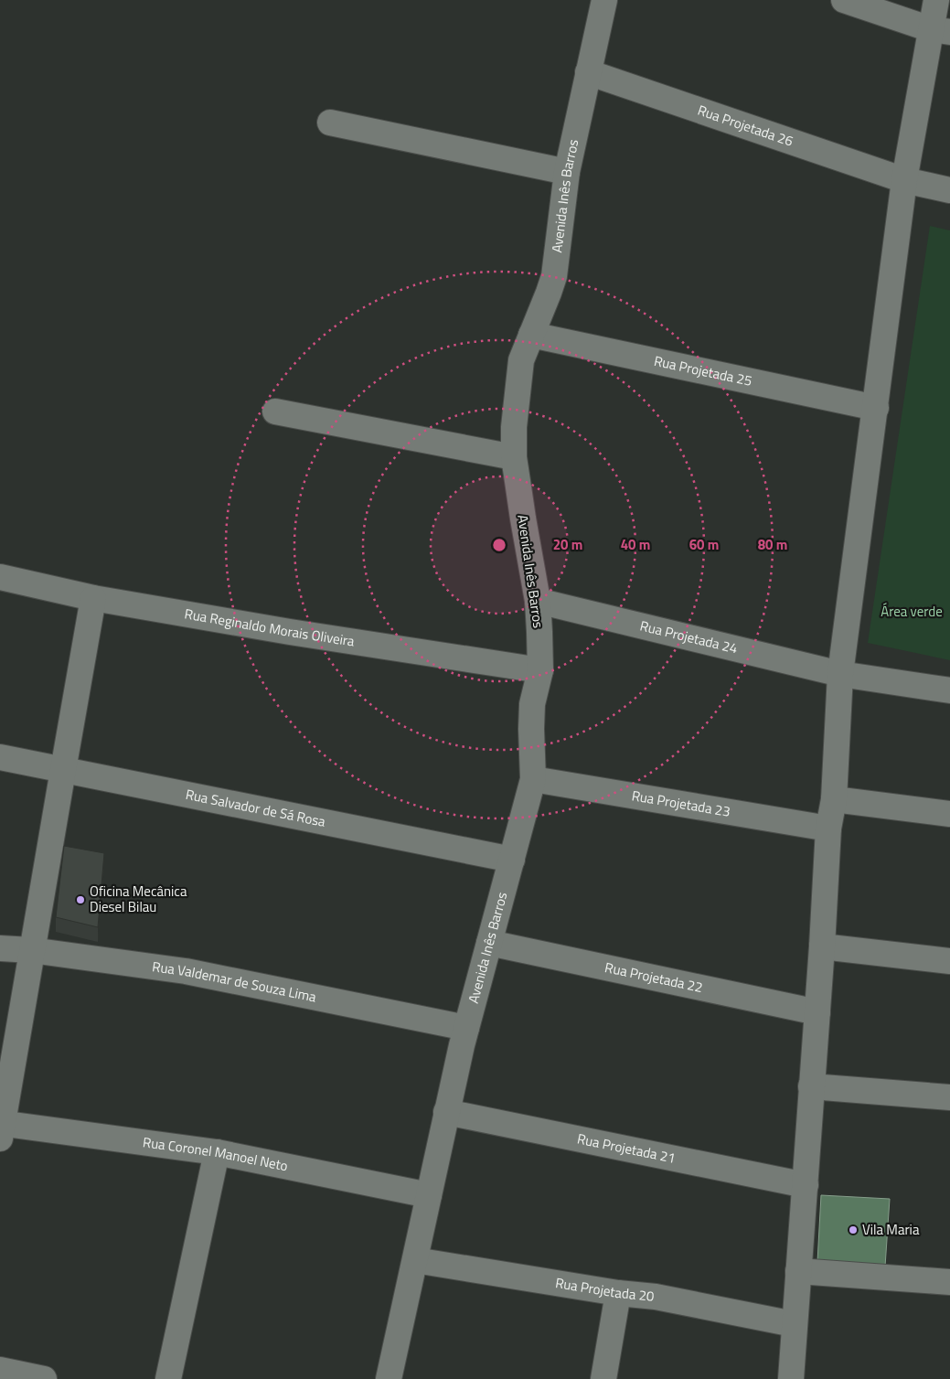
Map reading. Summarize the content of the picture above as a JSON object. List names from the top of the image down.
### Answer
{
  "streets": {
    "street": [
      "Rua Projetada 26",
      "Avenida Inês Barros",
      "Rua Projetada 25",
      "Rua Reginaldo Morais Oliveira",
      "Rua Projetada 24",
      "Rua Projetada 23",
      "Rua Salvador de Sá Rosa",
      "Rua Projetada 22",
      "Rua Valdemar de Souza Lima",
      "Rua Projetada 21",
      "Rua Coronel Manoel Neto",
      "Rua Projetada 20"
    ]
  },
  "crossings": [
    ["Rua Projetada 26", "Avenida Inês Barros"],
    ["Avenida Inês Barros", "Rua Projetada 25"],
    ["Avenida Inês Barros", "Rua Reginaldo Morais Oliveira"],
    ["Avenida Inês Barros", "Rua Projetada 24"],
    ["Avenida Inês Barros", "Rua Projetada 23"],
    ["Avenida Inês Barros", "Rua Salvador de Sá Rosa"],
    ["Avenida Inês Barros", "Rua Projetada 22"],
    ["Avenida Inês Barros", "Rua Valdemar de Souza Lima"],
    ["Avenida Inês Barros", "Rua Projetada 21"],
    ["Avenida Inês Barros", "Rua Coronel Manoel Neto"],
    ["Avenida Inês Barros", "Rua Projetada 20"]
  ],
  "parks": ["Área verde"],
  "places": ["Oficina Mecânica Diesel Bilau", "Vila Maria"],
  "rings": [
    "20 m",
    "40 m",
    "60 m",
    "80 m"
  ]
}
